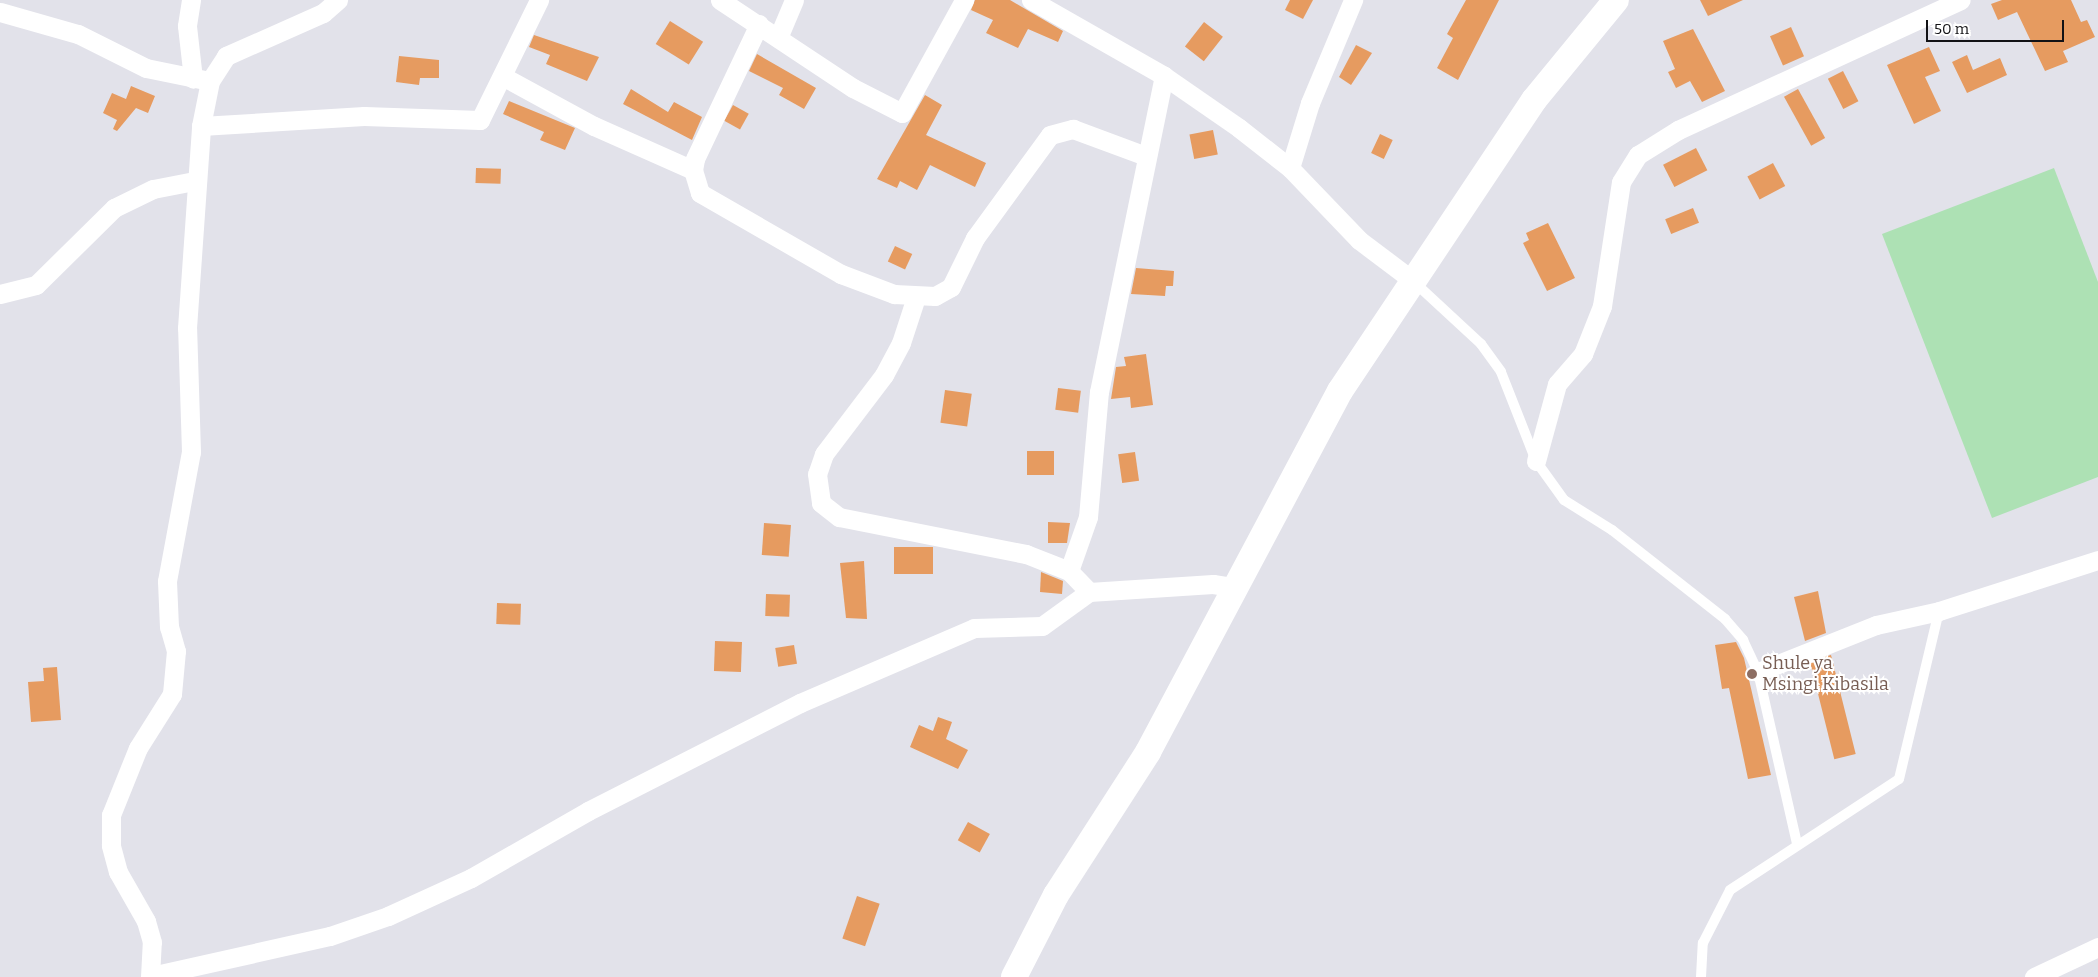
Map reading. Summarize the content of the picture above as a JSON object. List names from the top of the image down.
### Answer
{
  "places": ["Shule ya Msingi Kibasila"],
  "scale_bar": "50 m"
}
